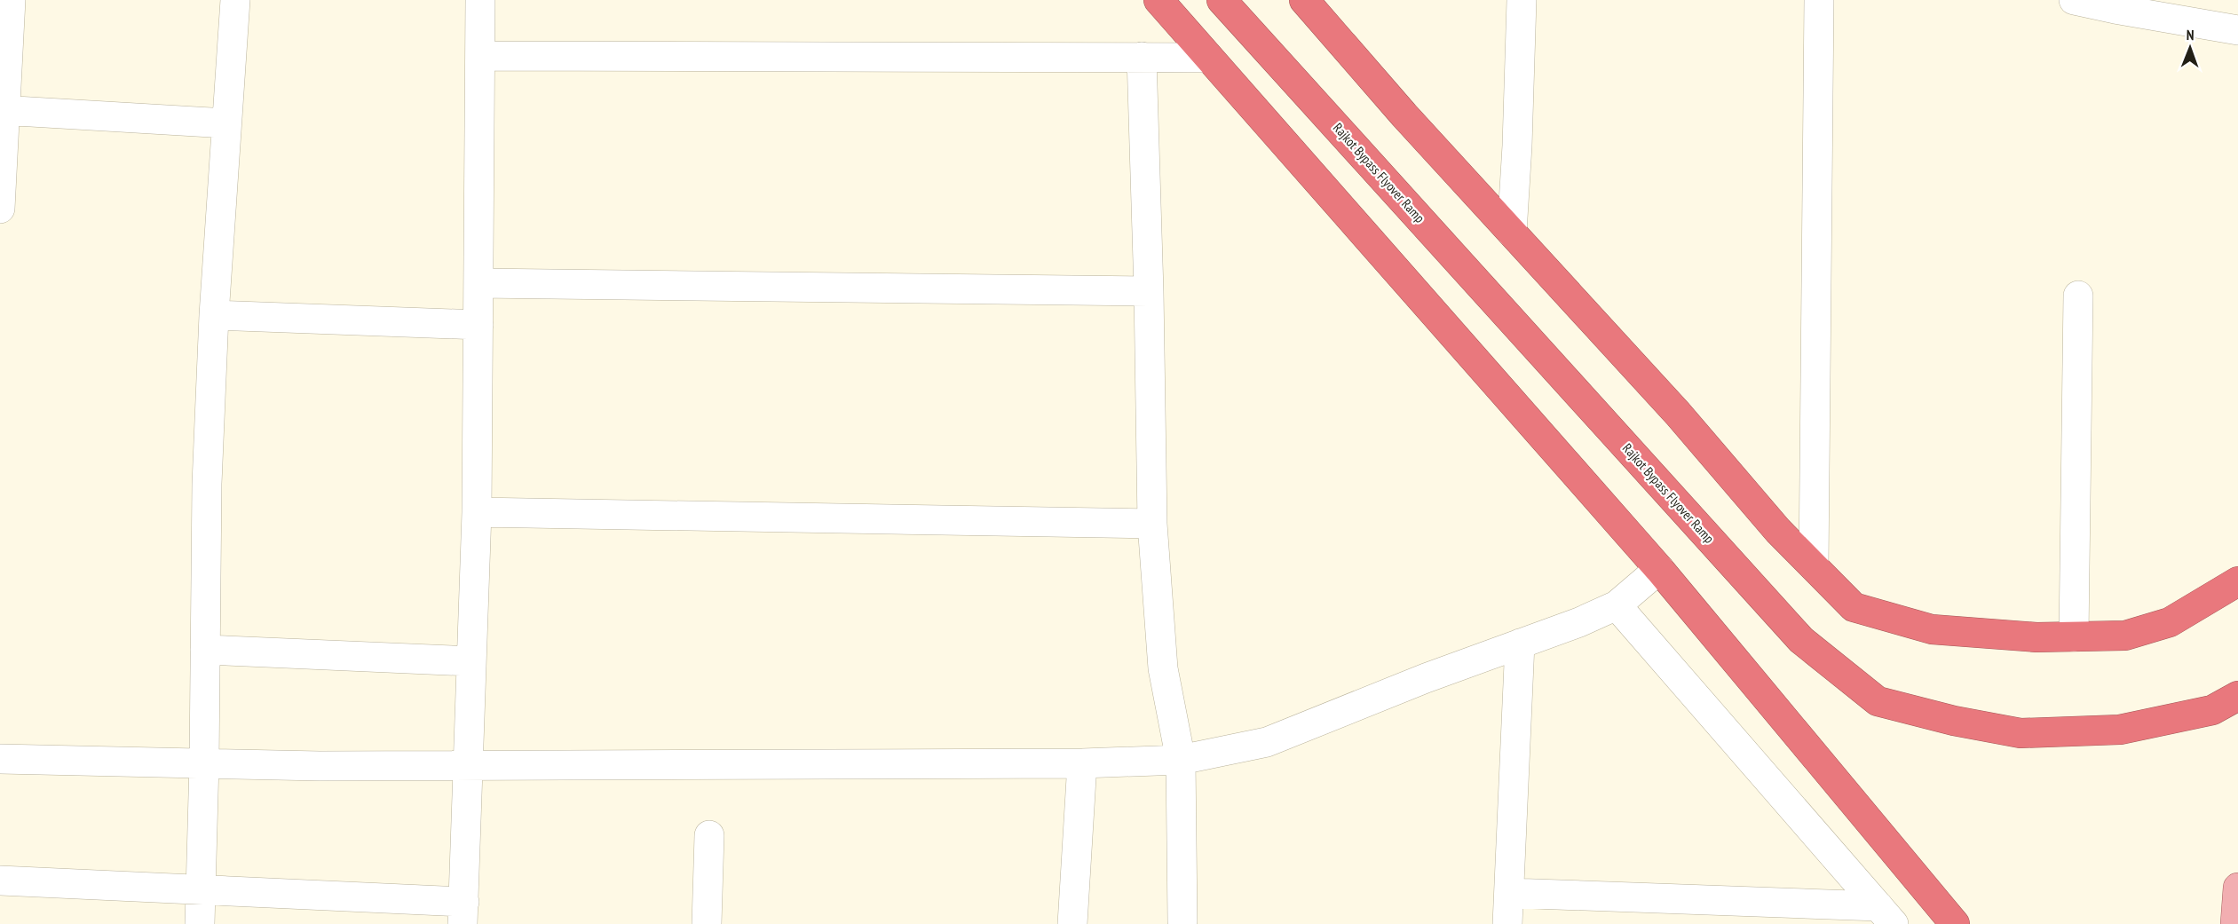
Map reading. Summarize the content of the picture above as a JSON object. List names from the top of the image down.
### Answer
{
  "streets": {
    "highway": ["Rajkot Bypass Flyover Ramp"]
  },
  "north": "top"
}
